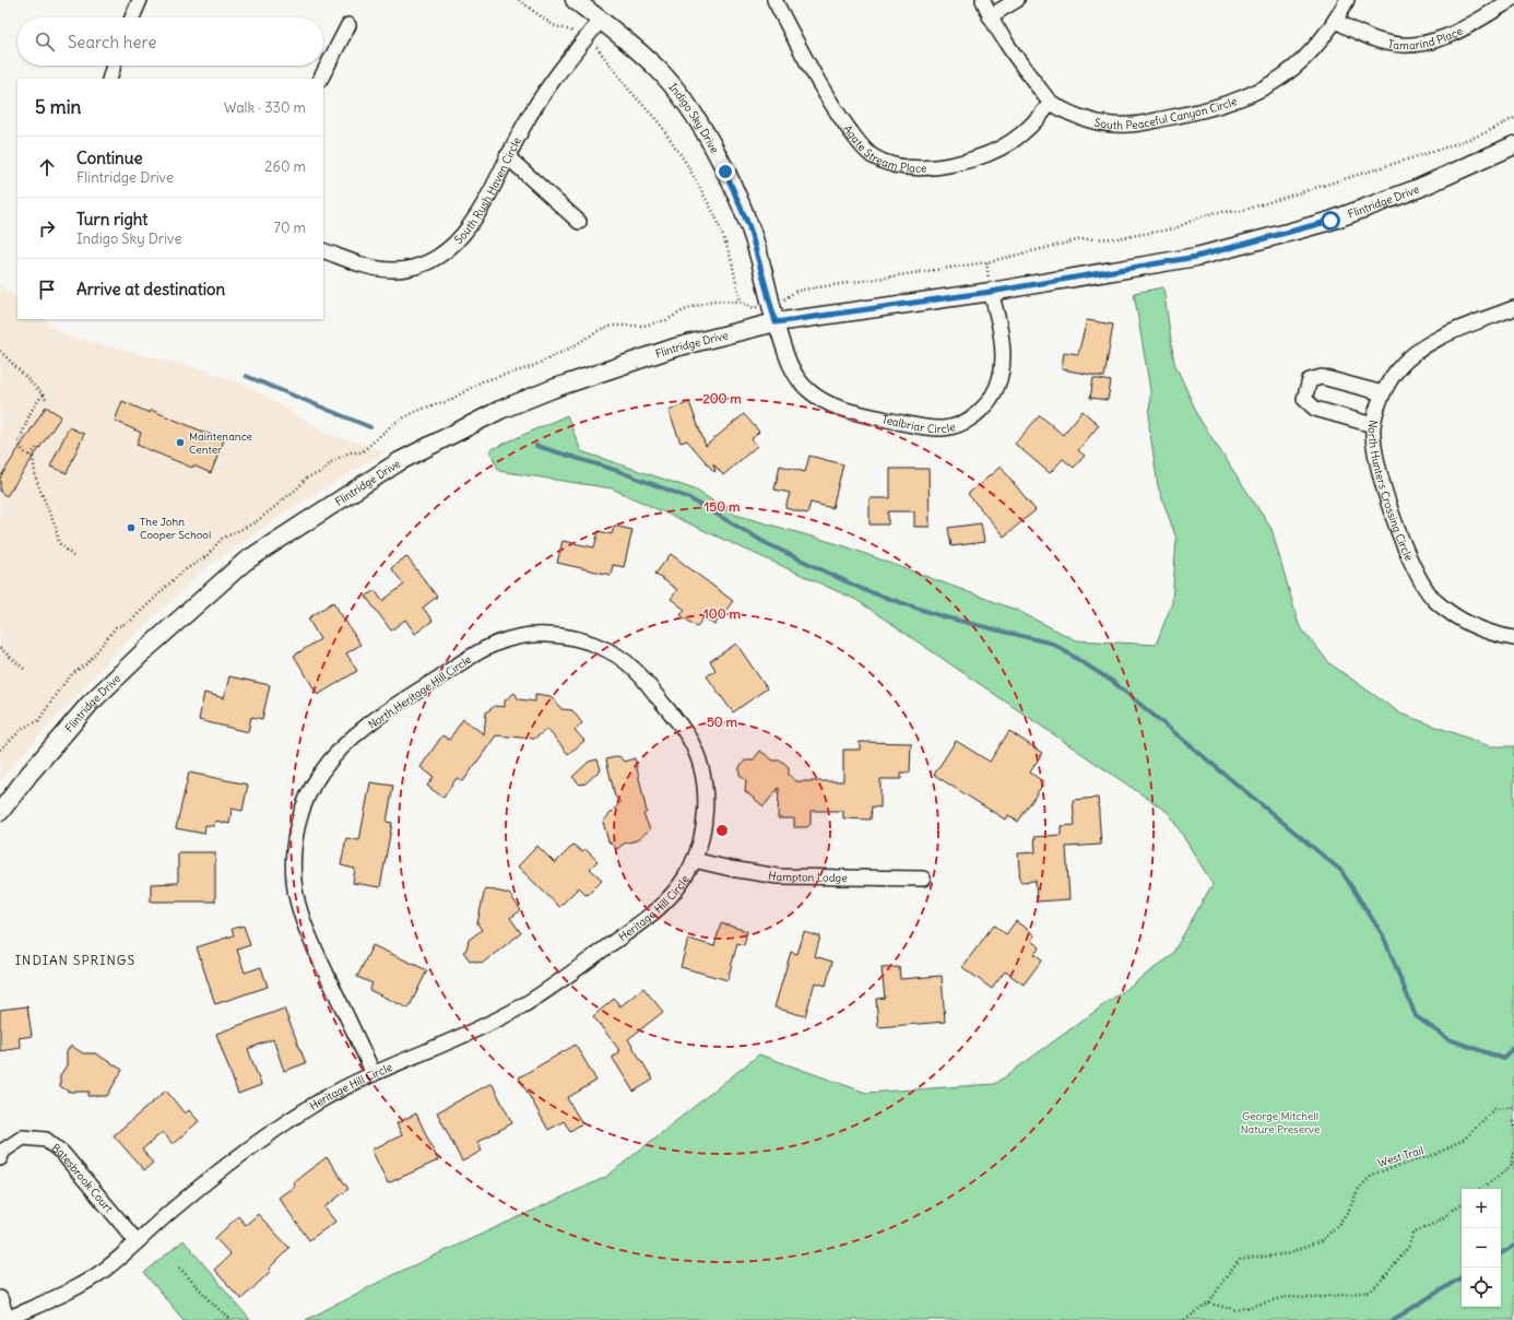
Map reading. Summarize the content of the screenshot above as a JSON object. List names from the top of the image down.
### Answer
{
  "streets": {
    "street": [
      "Tamarind Place",
      "South Peaceful Canyon Circle",
      "Indigo Sky Drive",
      "Agate Stream Place",
      "South Rush Haven Circle",
      "Flintridge Drive",
      "Tealbriar Circle",
      "North Hunters Crossing Circle",
      "North Heritage Hill Circle",
      "Hampton Lodge",
      "Heritage Hill Circle",
      "Batesbrook Court"
    ],
    "path": ["West Trail"]
  },
  "crossings": [
    ["Tamarind Place", "South Peaceful Canyon Circle"],
    ["South Peaceful Canyon Circle", "Agate Stream Place"],
    ["Indigo Sky Drive", "South Rush Haven Circle"],
    ["Indigo Sky Drive", "Flintridge Drive"],
    ["Indigo Sky Drive", "Tealbriar Circle"],
    ["Flintridge Drive", "Tealbriar Circle"],
    ["North Heritage Hill Circle", "Hampton Lodge"],
    ["North Heritage Hill Circle", "Heritage Hill Circle"],
    ["Hampton Lodge", "Heritage Hill Circle"],
    ["Heritage Hill Circle", "Batesbrook Court"]
  ],
  "districts": ["INDIAN SPRINGS"],
  "parks": ["George Mitchell Nature Preserve"],
  "places": ["Maintenance Center", "The John Cooper School"],
  "page": {
    "search": "Search here",
    "heading": ["5 min", "Walk · 330 m"],
    "list": [
      ["Continue", "Flintridge Drive", "260 m"],
      ["Turn right", "Indigo Sky Drive", "70 m"],
      "Arrive at destination"
    ],
    "map_buttons": ["+", "−"]
  },
  "rings": [
    "200 m",
    "150 m",
    "100 m",
    "50 m"
  ]
}
